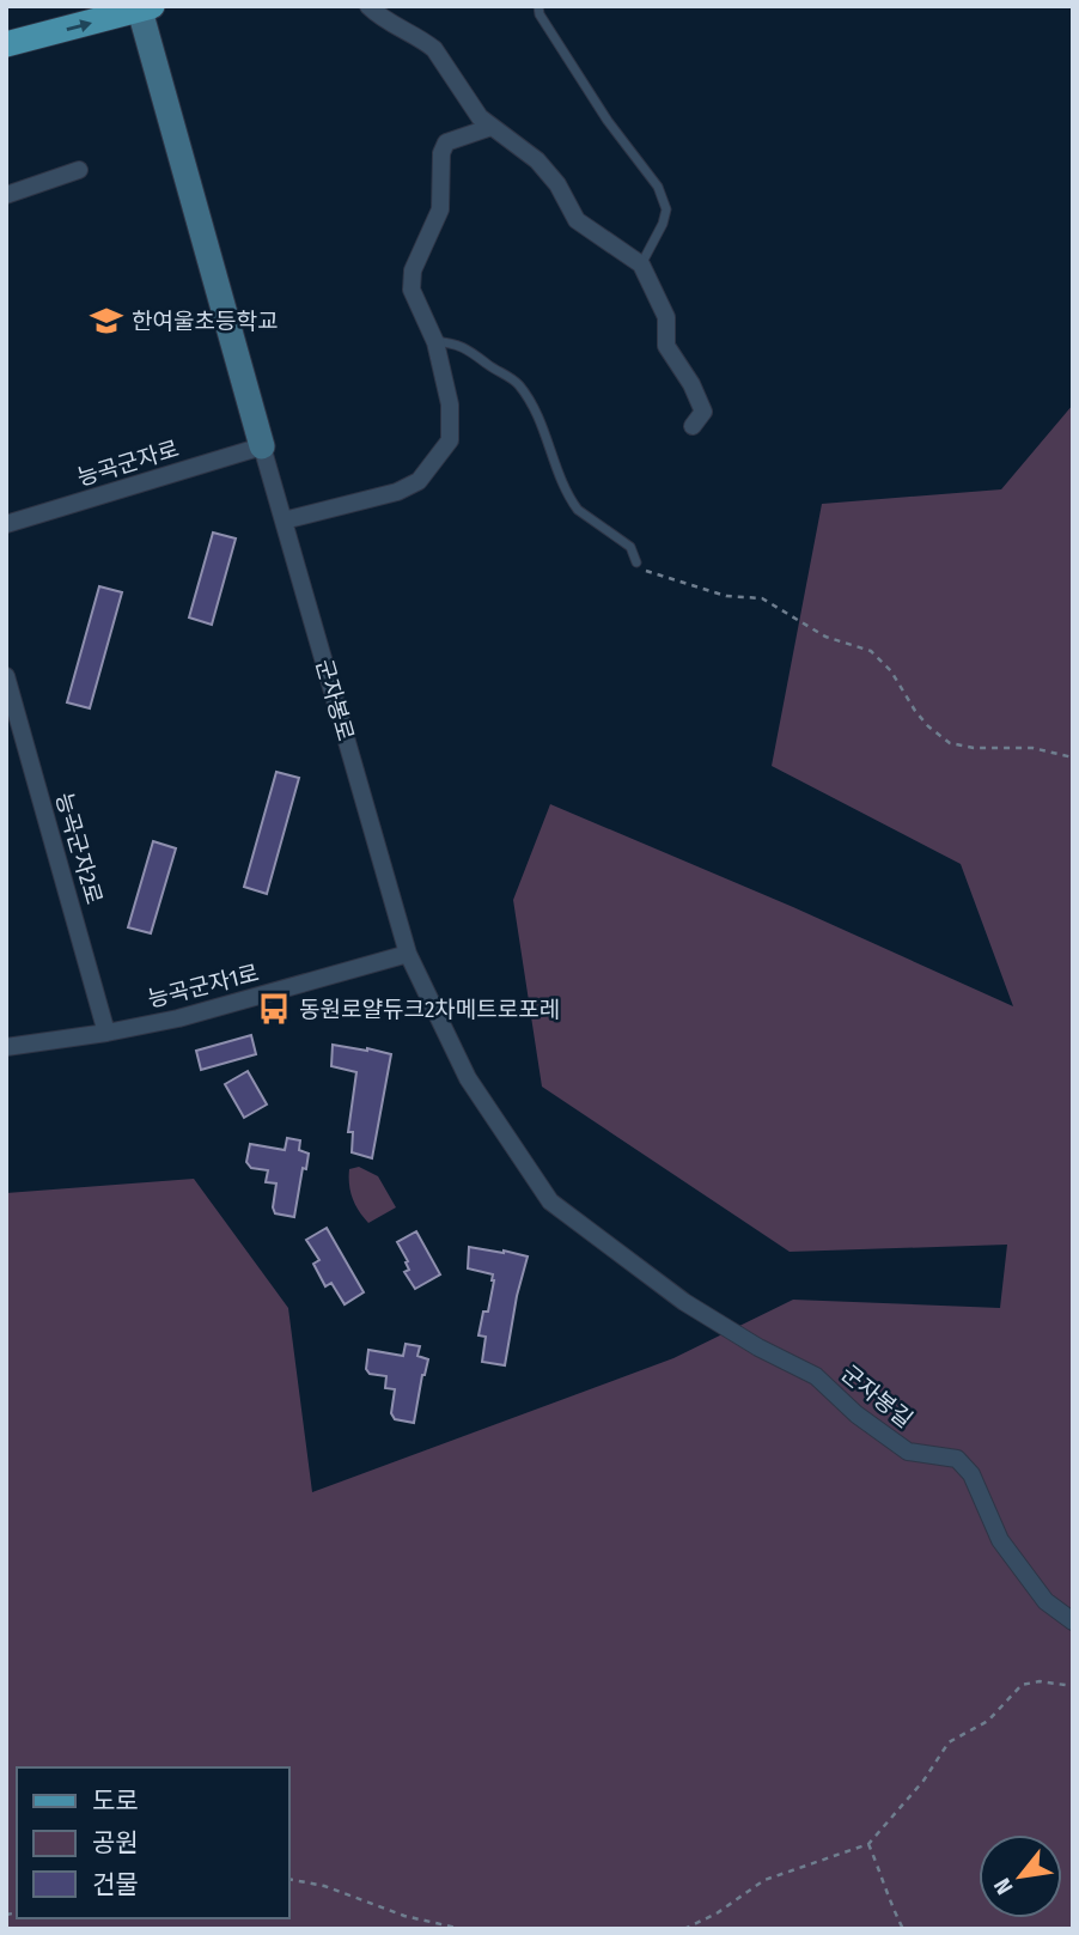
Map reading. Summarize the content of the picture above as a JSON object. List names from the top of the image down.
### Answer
{
  "streets": {
    "main road": ["군자봉로"],
    "street": [
      "능곡군자로",
      "능곡군자2로",
      "능곡군자1로",
      "군자봉길"
    ]
  },
  "crossings": [
    ["능곡군자로", "군자봉로"],
    ["군자봉로", "능곡군자1로"],
    ["군자봉로", "군자봉길"],
    ["능곡군자2로", "능곡군자1로"]
  ],
  "places": {
    "school or university": ["한여울초등학교"],
    "bus stop": ["동원로얄듀크2차메트로포레"]
  },
  "legend": ["도로", "공원", "건물"],
  "north": "bottom left"
}
